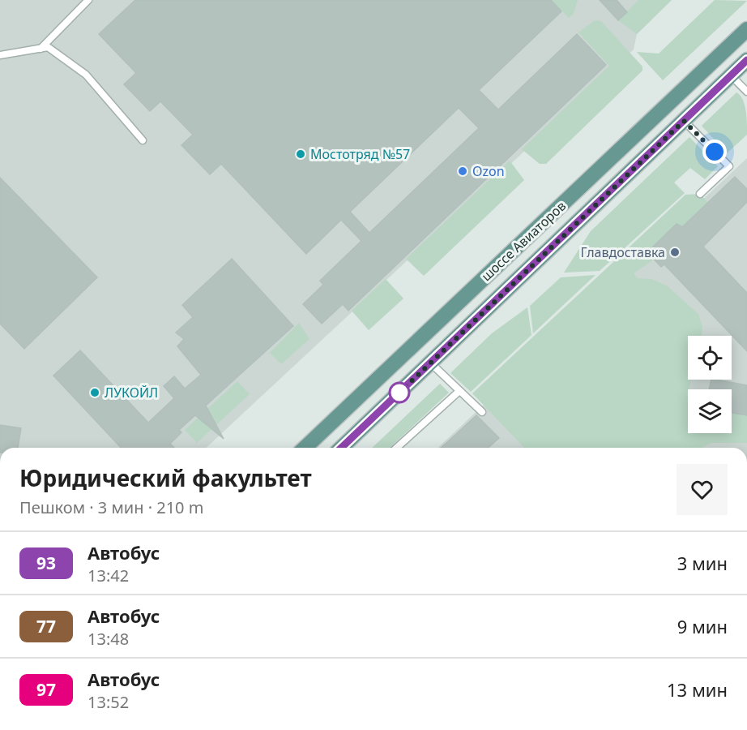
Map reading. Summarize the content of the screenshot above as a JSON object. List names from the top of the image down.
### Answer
{
  "streets": {
    "main road": ["шоссе Авиаторов"]
  },
  "places": [
    "Мостотряд №57",
    "Ozon",
    "Главдоставка",
    "ЛУКОЙЛ"
  ],
  "lines": ["bus line 93"],
  "page": {
    "heading": ["Юридический факультет", "Пешком · 3 мин · 210 m"],
    "list": [
      {
        "mark": "93",
        "name": "Автобус",
        "note": "13:42",
        "value": "3 мин"
      },
      {
        "mark": "77",
        "name": "Автобус",
        "note": "13:48",
        "value": "9 мин"
      },
      {
        "mark": "97",
        "name": "Автобус",
        "note": "13:52",
        "value": "13 мин"
      }
    ]
  }
}
